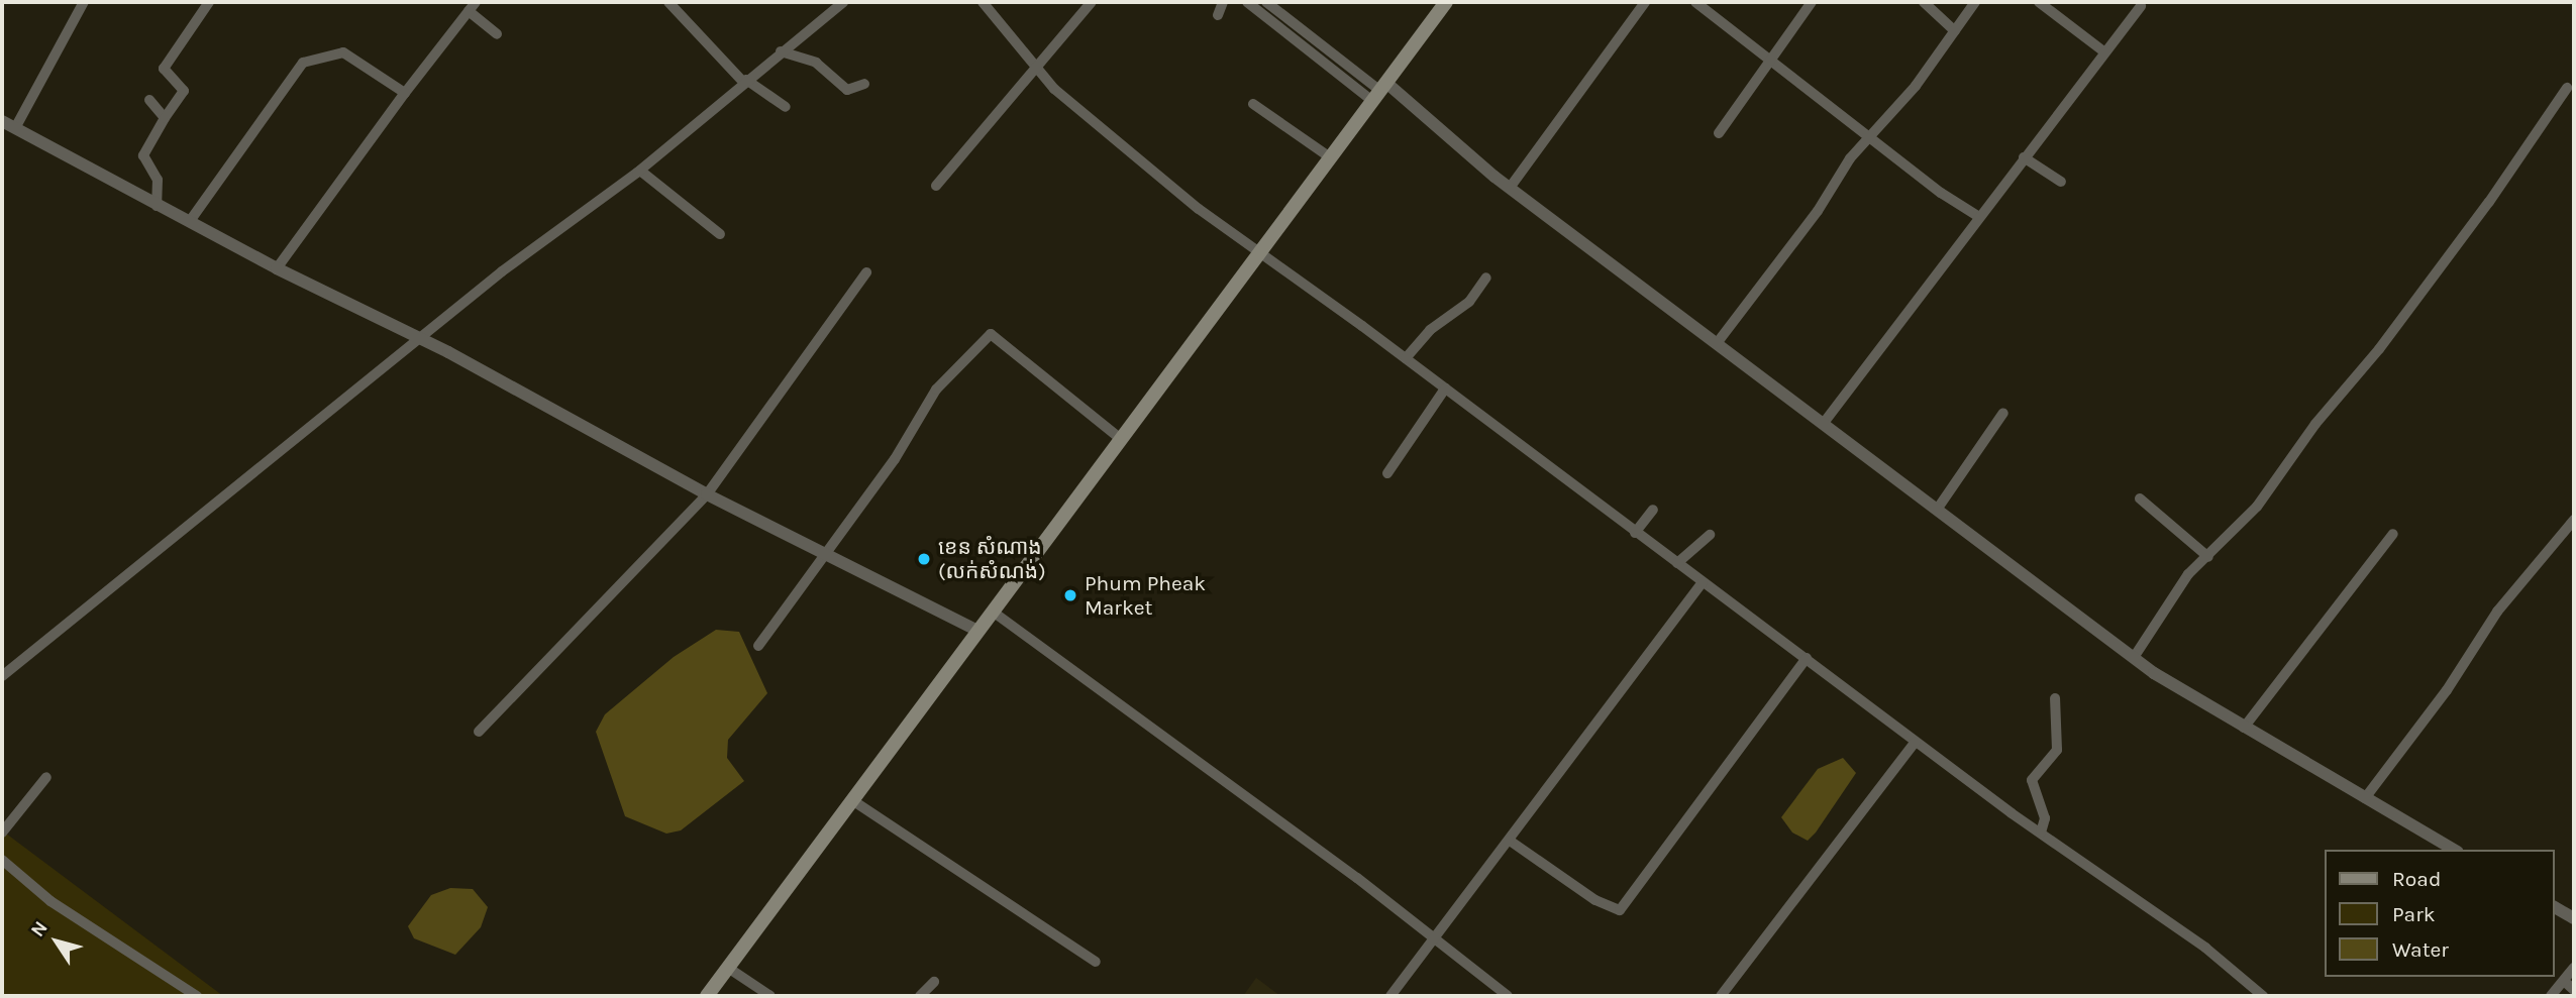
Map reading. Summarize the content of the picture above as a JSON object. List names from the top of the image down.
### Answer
{
  "places": ["ខេន សំណាង (លក់សំណង់)", "Phum Pheak Market"],
  "legend": ["Road", "Park", "Water"],
  "north": "top left"
}
